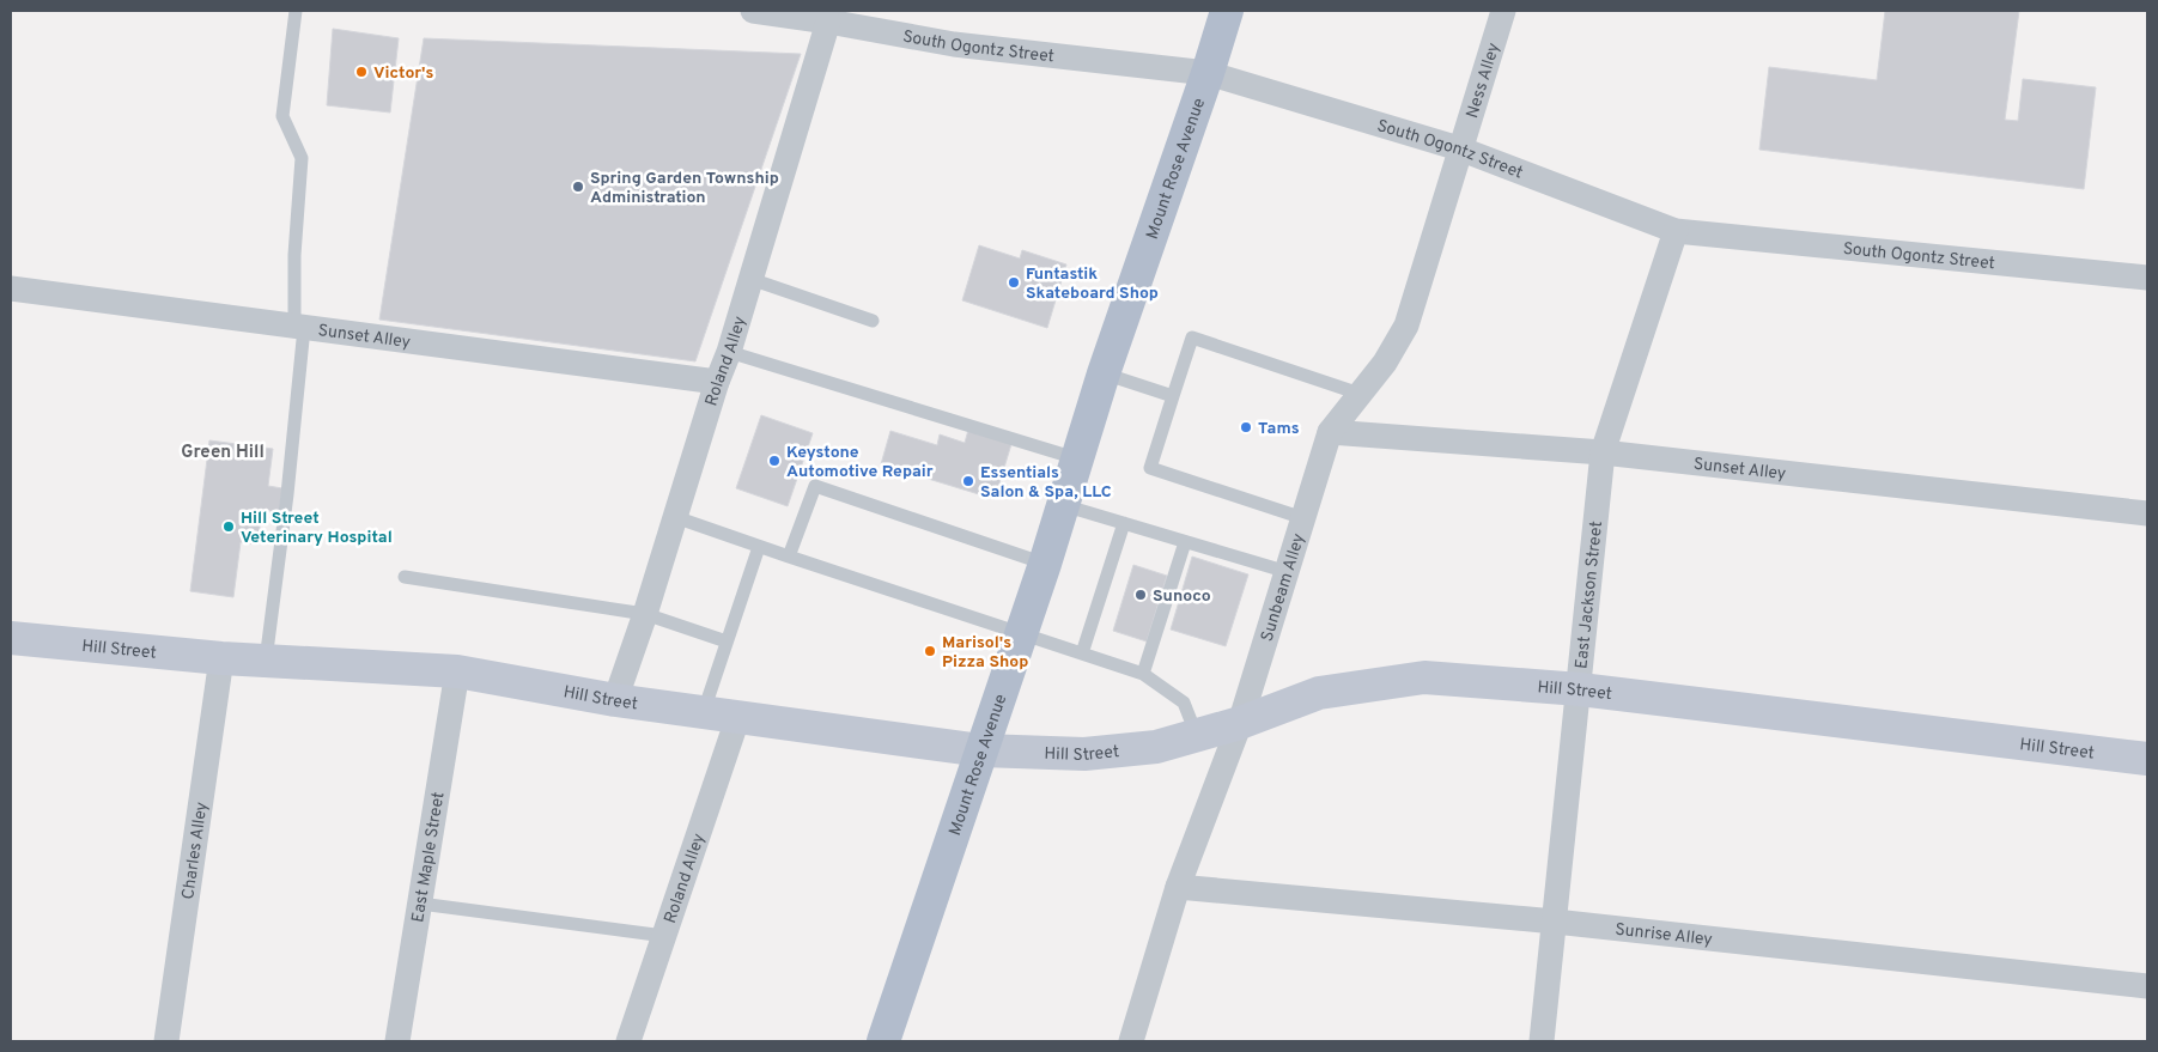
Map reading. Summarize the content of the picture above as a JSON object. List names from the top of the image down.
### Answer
{
  "streets": {
    "main road": ["Mount Rose Avenue", "Hill Street"],
    "street": [
      "South Ogontz Street",
      "Ness Alley",
      "Sunset Alley",
      "Roland Alley",
      "Sunbeam Alley",
      "East Jackson Street",
      "Charles Alley",
      "East Maple Street",
      "Sunrise Alley"
    ]
  },
  "crossings": [
    ["South Ogontz Street", "Ness Alley"],
    ["South Ogontz Street", "Mount Rose Avenue"],
    ["South Ogontz Street", "Roland Alley"],
    ["South Ogontz Street", "Sunbeam Alley"],
    ["South Ogontz Street", "East Jackson Street"],
    ["Ness Alley", "Sunbeam Alley"],
    ["Mount Rose Avenue", "Hill Street"],
    ["Sunset Alley", "Roland Alley"],
    ["Sunset Alley", "Sunbeam Alley"],
    ["Sunset Alley", "East Jackson Street"],
    ["Roland Alley", "Hill Street"],
    ["Sunbeam Alley", "Hill Street"],
    ["Sunbeam Alley", "Sunrise Alley"],
    ["East Jackson Street", "Hill Street"],
    ["East Jackson Street", "Sunrise Alley"],
    ["Hill Street", "Charles Alley"],
    ["Hill Street", "East Maple Street"]
  ],
  "districts": ["Green Hill"],
  "places": [
    "Victor's",
    "Spring Garden Township Administration",
    "Funtastik Skateboard Shop",
    "Tams",
    "Keystone Automotive Repair",
    "Essentials Salon & Spa, LLC",
    "Hill Street Veterinary Hospital",
    "Sunoco",
    "Marisol's Pizza Shop"
  ]
}
